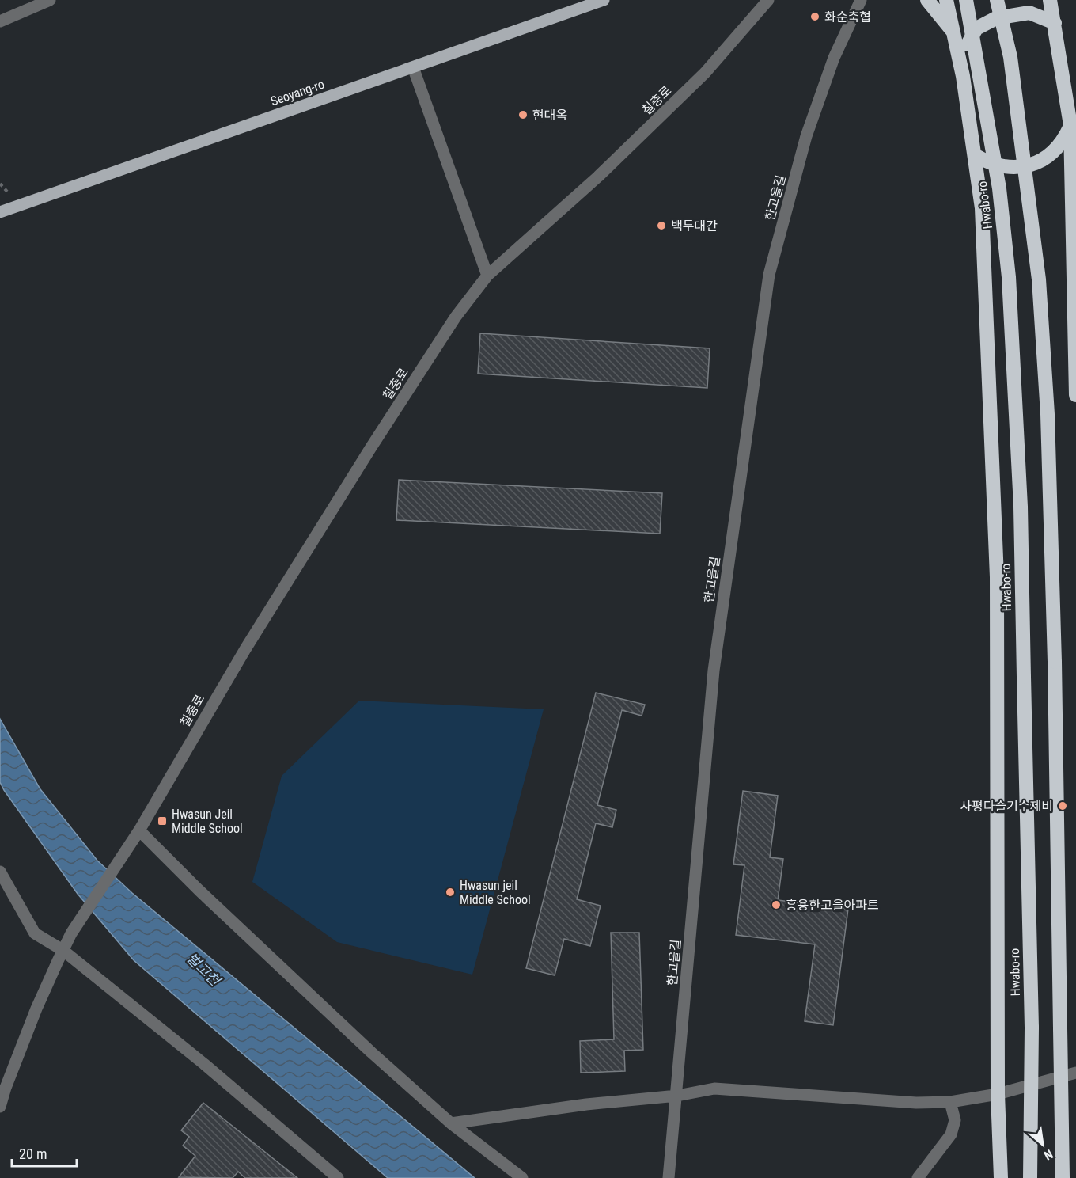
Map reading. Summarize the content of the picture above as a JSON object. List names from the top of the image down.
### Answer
{
  "streets": {
    "highway": ["Hwabo-ro"],
    "main road": ["Seoyang-ro"],
    "street": ["칠충로", "한고을길"]
  },
  "water": ["벌고천"],
  "places": {
    "other": [
      "화순축협",
      "현대옥",
      "백두대간",
      "사평다슬기수제비",
      "Hwasun jeil Middle School",
      "흥용한고을아파트"
    ],
    "transit": ["Hwasun Jeil Middle School"]
  },
  "scale_bar": "20 m",
  "north": "bottom right"
}
